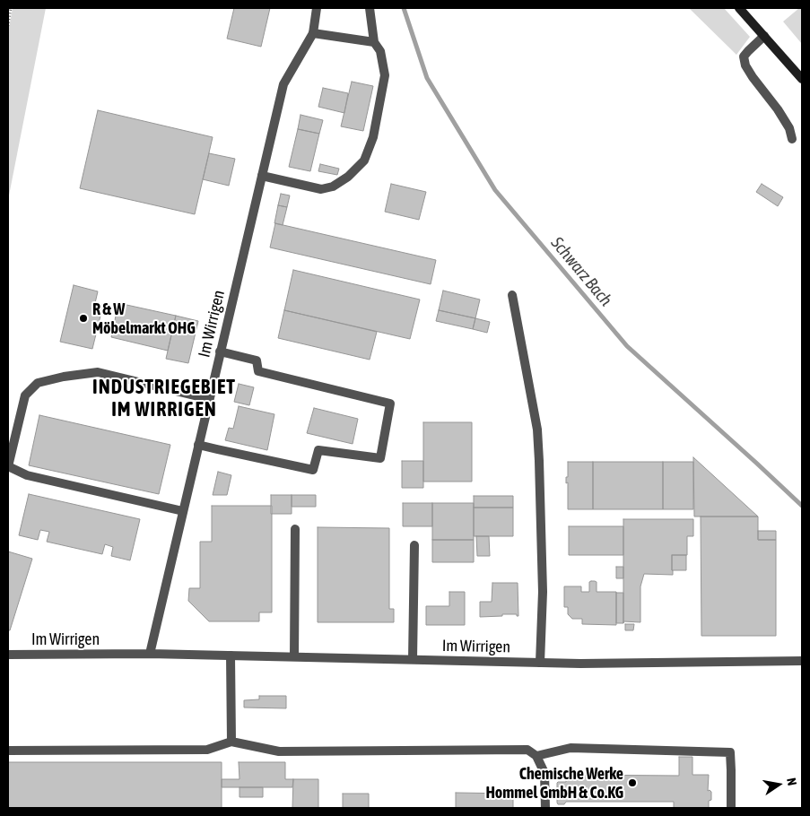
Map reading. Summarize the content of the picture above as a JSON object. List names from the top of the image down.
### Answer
{
  "streets": {
    "street": ["Im Wirrigen"]
  },
  "districts": ["INDUSTRIEGEBIET IM WIRRIGEN"],
  "water": ["Schwarz Bach"],
  "places": ["R & W Möbelmarkt OHG", "Chemische Werke Hommel GmbH & Co.KG"],
  "north": "right"
}
